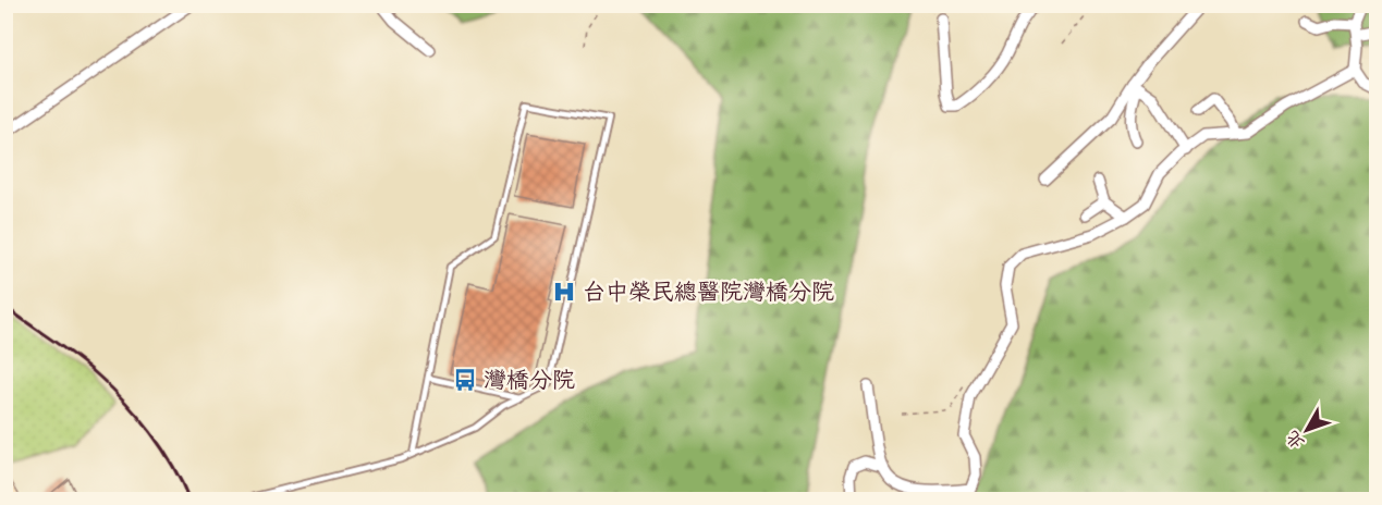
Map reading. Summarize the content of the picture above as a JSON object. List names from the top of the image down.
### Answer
{
  "places": {
    "hospital": ["台中榮民總醫院灣橋分院"],
    "bus stop": ["灣橋分院"]
  },
  "north": "bottom left"
}
